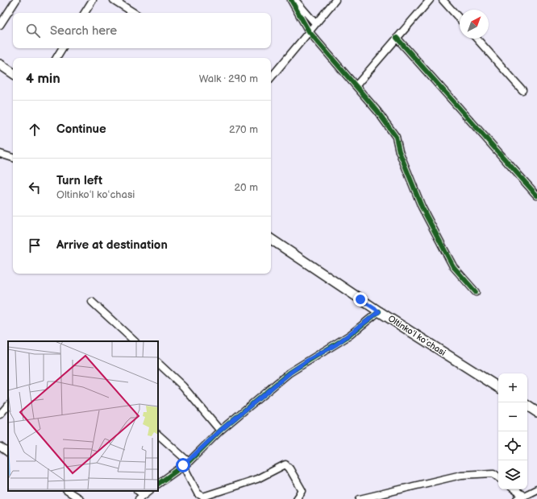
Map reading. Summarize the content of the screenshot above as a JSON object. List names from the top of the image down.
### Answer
{
  "streets": {
    "main road": ["Oltinkoʻl koʻchasi"]
  },
  "north": "top right",
  "page": {
    "search": "Search here",
    "heading": ["4 min", "Walk · 290 m"],
    "list": [
      ["Continue", "270 m"],
      ["Turn left", "Oltinkoʻl koʻchasi", "20 m"],
      "Arrive at destination"
    ],
    "map_buttons": ["+", "−"]
  }
}
